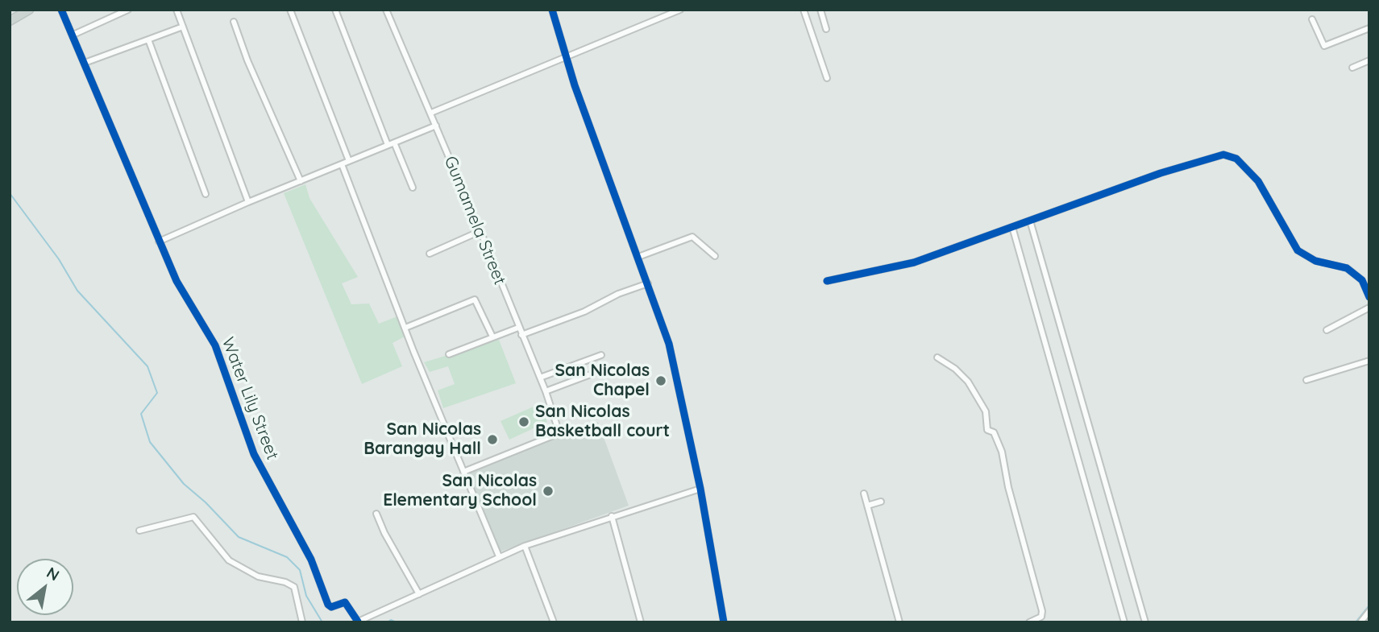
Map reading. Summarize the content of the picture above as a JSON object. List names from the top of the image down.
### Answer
{
  "streets": {
    "street": ["Gumamela Street", "Water Lily Street"]
  },
  "places": [
    "San Nicolas Chapel",
    "San Nicolas Basketball court",
    "San Nicolas Barangay Hall",
    "San Nicolas Elementary School"
  ],
  "north": "top right"
}
